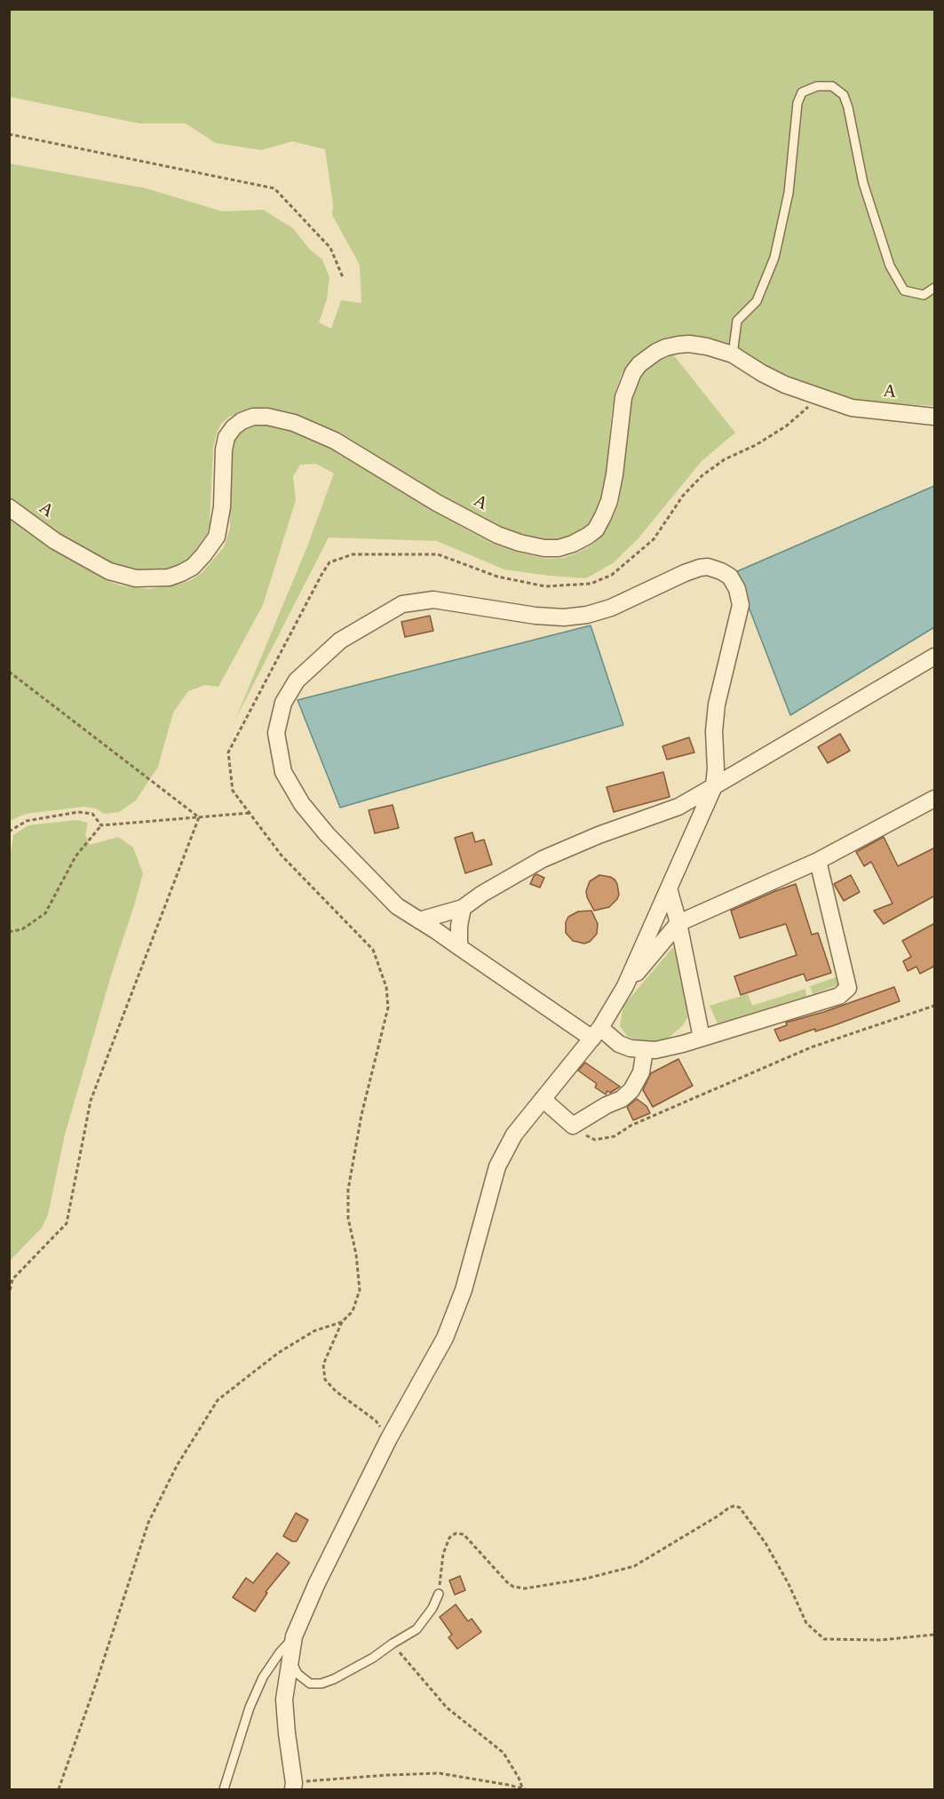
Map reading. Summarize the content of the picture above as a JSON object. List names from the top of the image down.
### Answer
{
  "streets": {
    "street": ["A"]
  }
}
